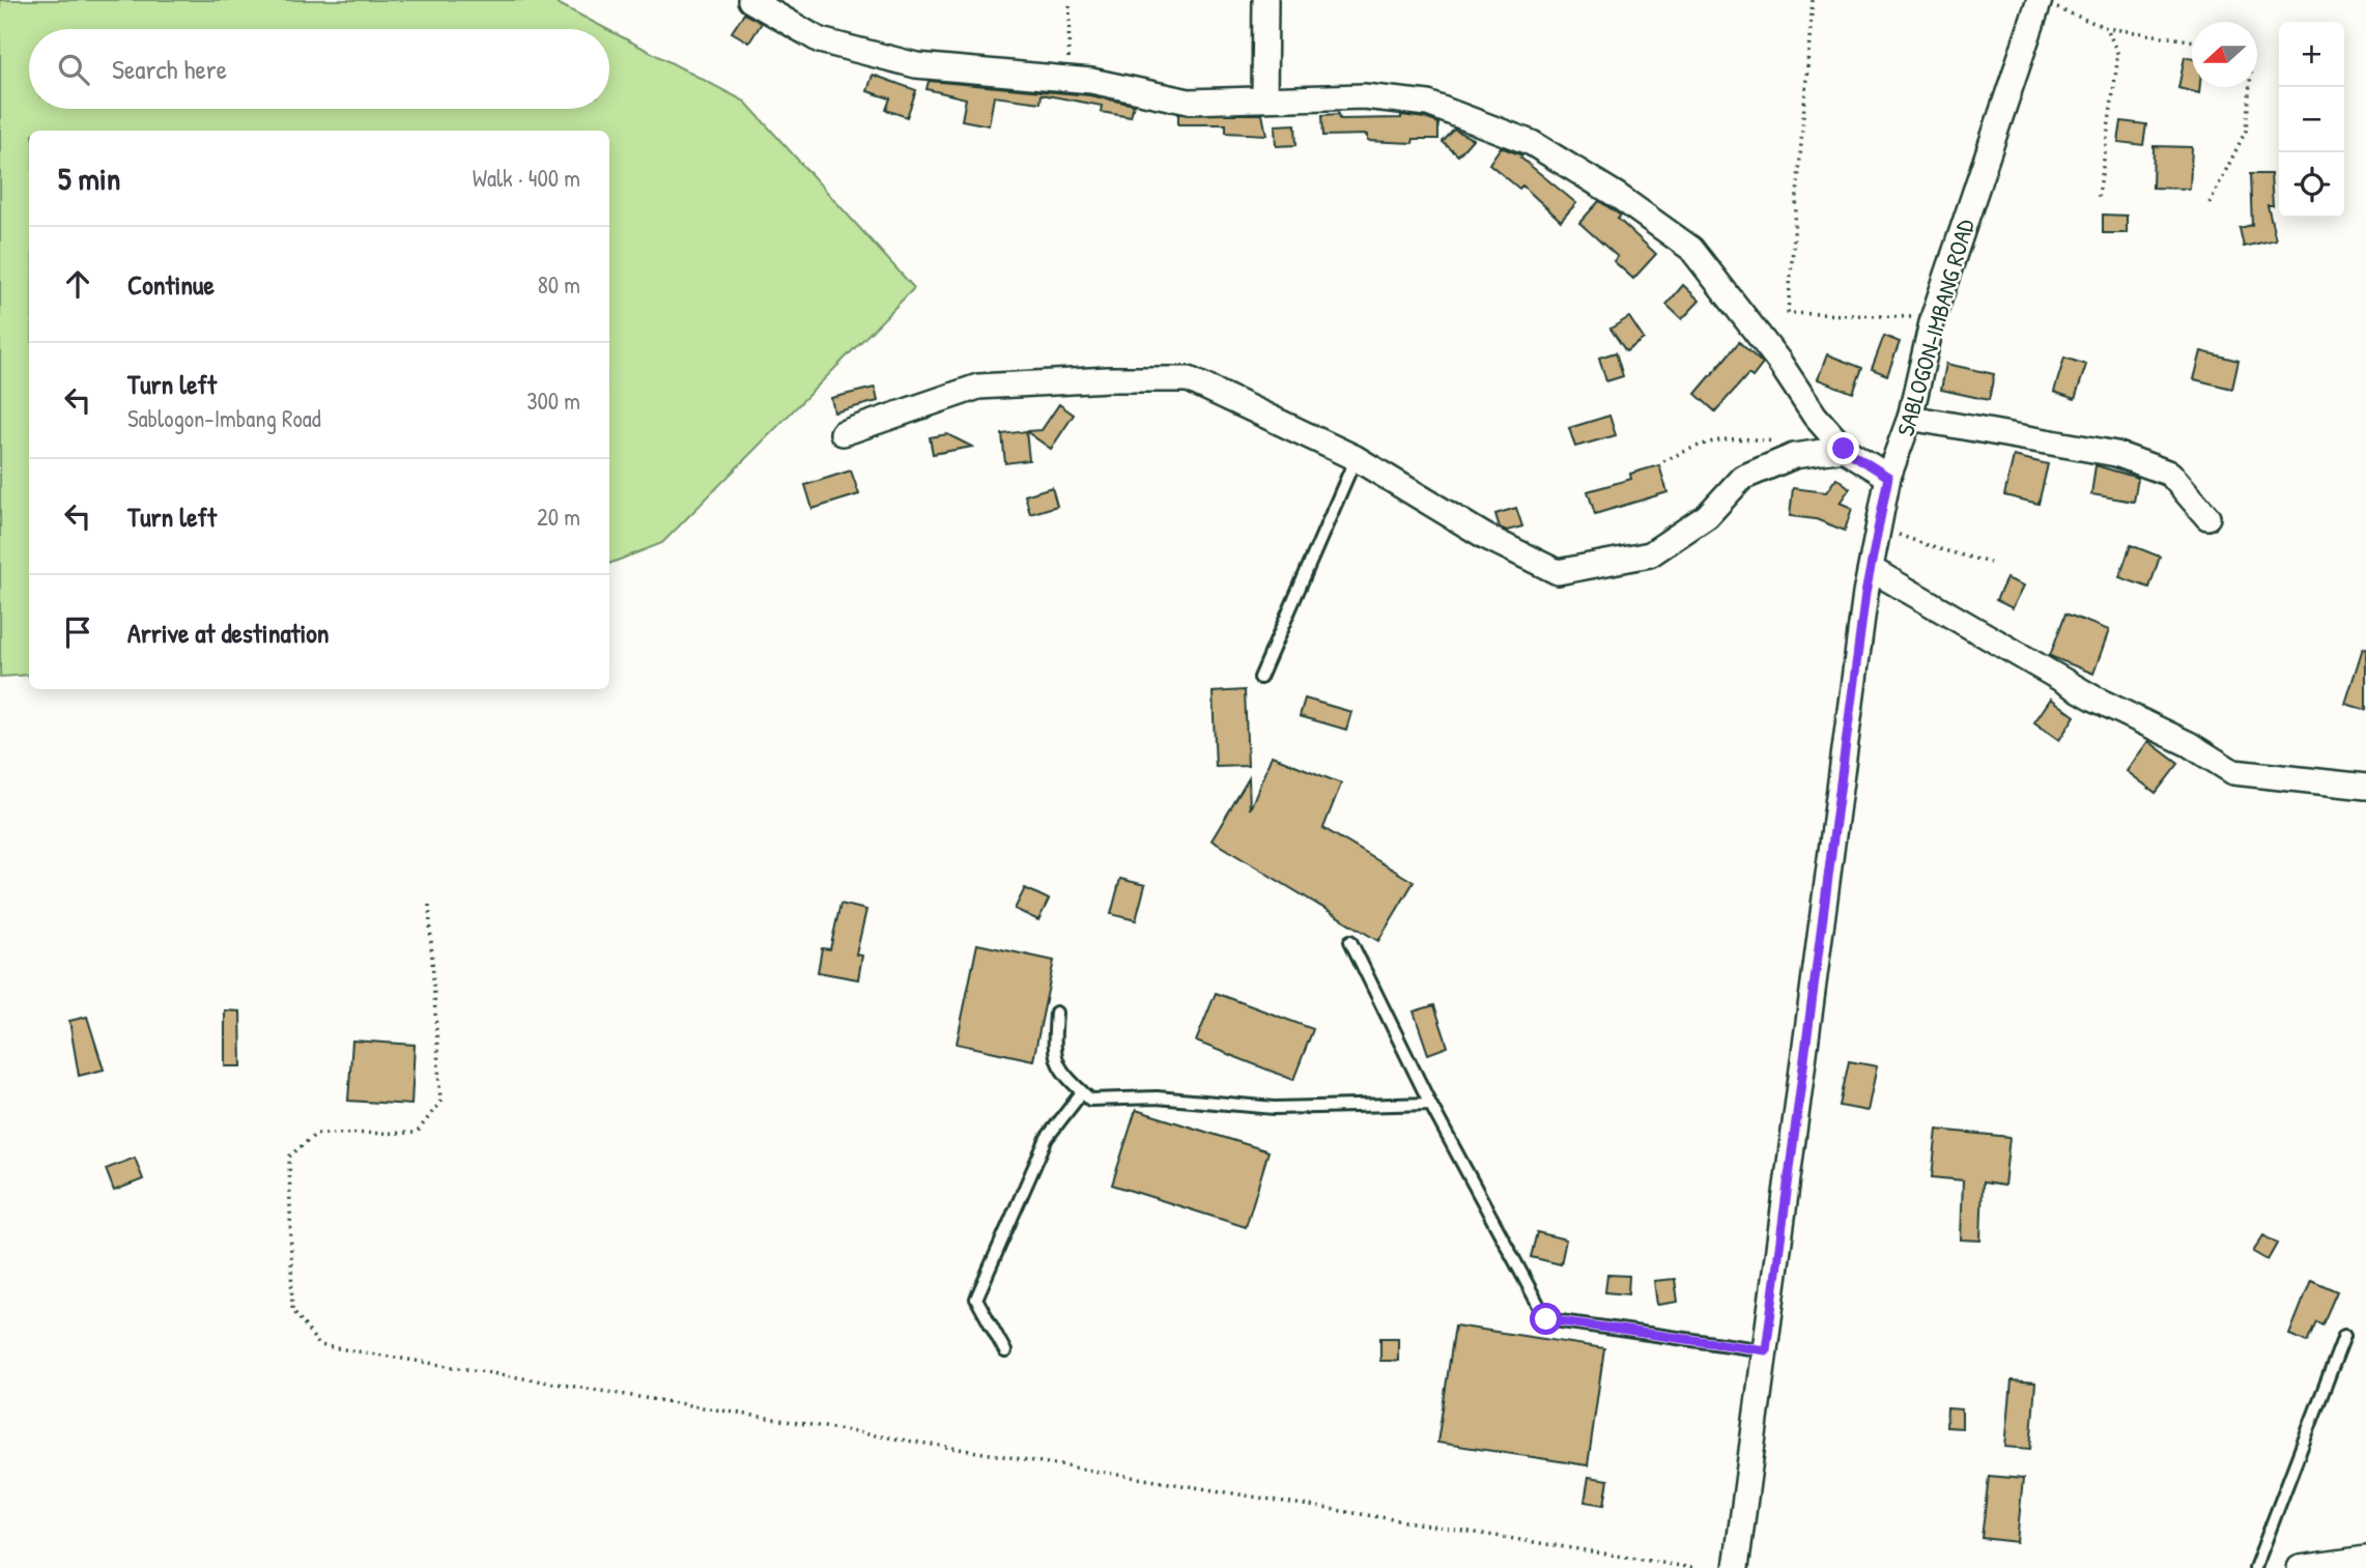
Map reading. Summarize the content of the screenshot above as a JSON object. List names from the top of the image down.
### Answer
{
  "streets": {
    "street": ["SABLOGON-IMBANG ROAD"]
  },
  "north": "left",
  "page": {
    "map_buttons": ["+", "−"],
    "search": "Search here",
    "heading": ["5 min", "Walk · 400 m"],
    "list": [
      ["Continue", "80 m"],
      ["Turn left", "Sablogon-Imbang Road", "300 m"],
      ["Turn left", "20 m"],
      "Arrive at destination"
    ]
  }
}
